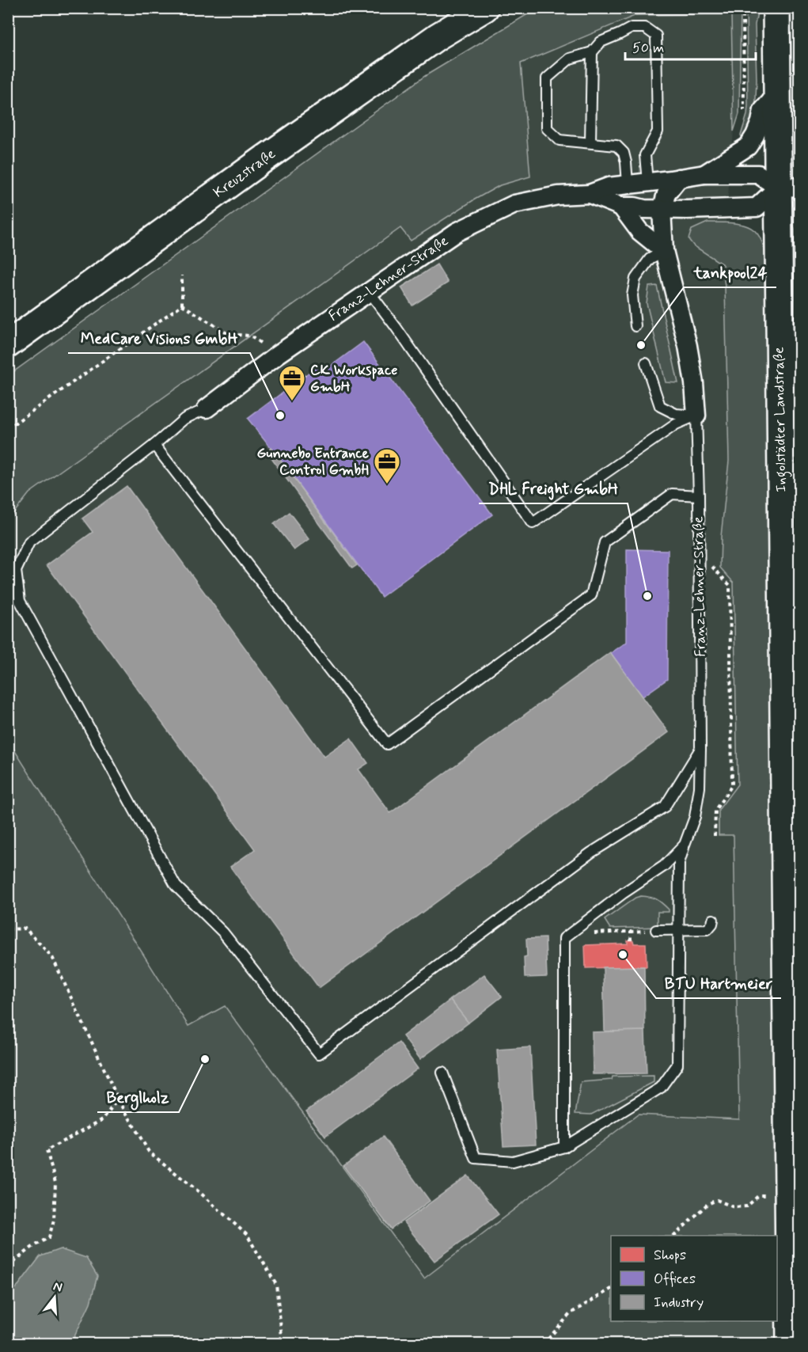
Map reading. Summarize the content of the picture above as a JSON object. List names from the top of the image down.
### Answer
{
  "streets": {
    "main road": ["Kreuzstraße", "Ingolstädter Landstraße"],
    "street": ["Franz-Lehner-Straße"]
  },
  "crossings": [
    ["Franz-Lehner-Straße", "Ingolstädter Landstraße"]
  ],
  "places": {
    "other": [
      "tankpool24",
      "MedCare Visions GmbH",
      "DHL Freight GmbH",
      "BTU Hartmeier",
      "Berglholz"
    ],
    "office": ["CK Workspace GmbH", "Gunnebo Entrance Control GmbH"]
  },
  "legend": ["Shops", "Offices", "Industry"],
  "scale_bar": "50 m",
  "north": "top"
}
